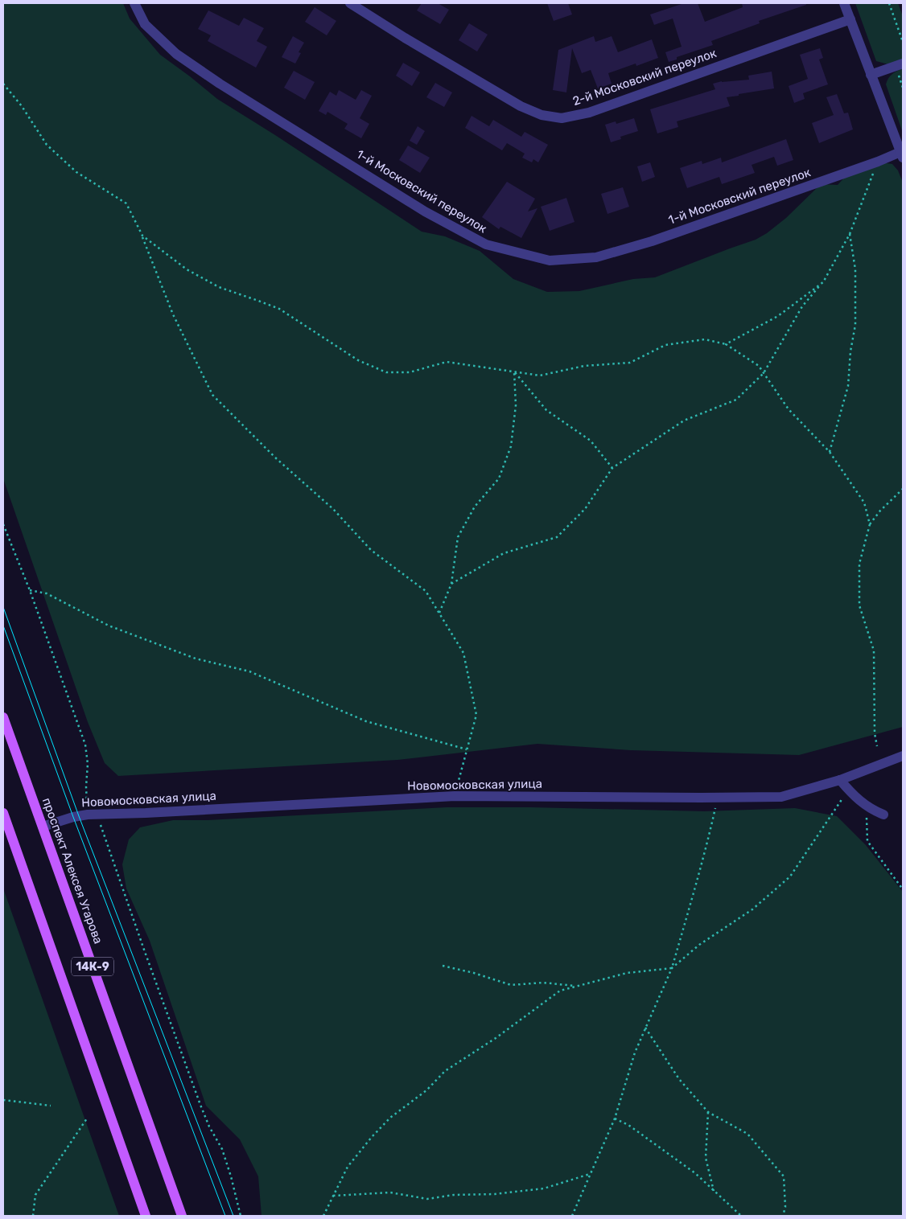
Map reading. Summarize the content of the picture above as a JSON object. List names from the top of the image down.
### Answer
{
  "streets": {
    "main road": ["проспект Алексея Угарова", "14К-9"],
    "street": ["2-й Московский переулок", "1-й Московский переулок", "Новомосковская улица"]
  },
  "crossings": [
    ["Новомосковская улица", "проспект Алексея Угарова"]
  ]
}
